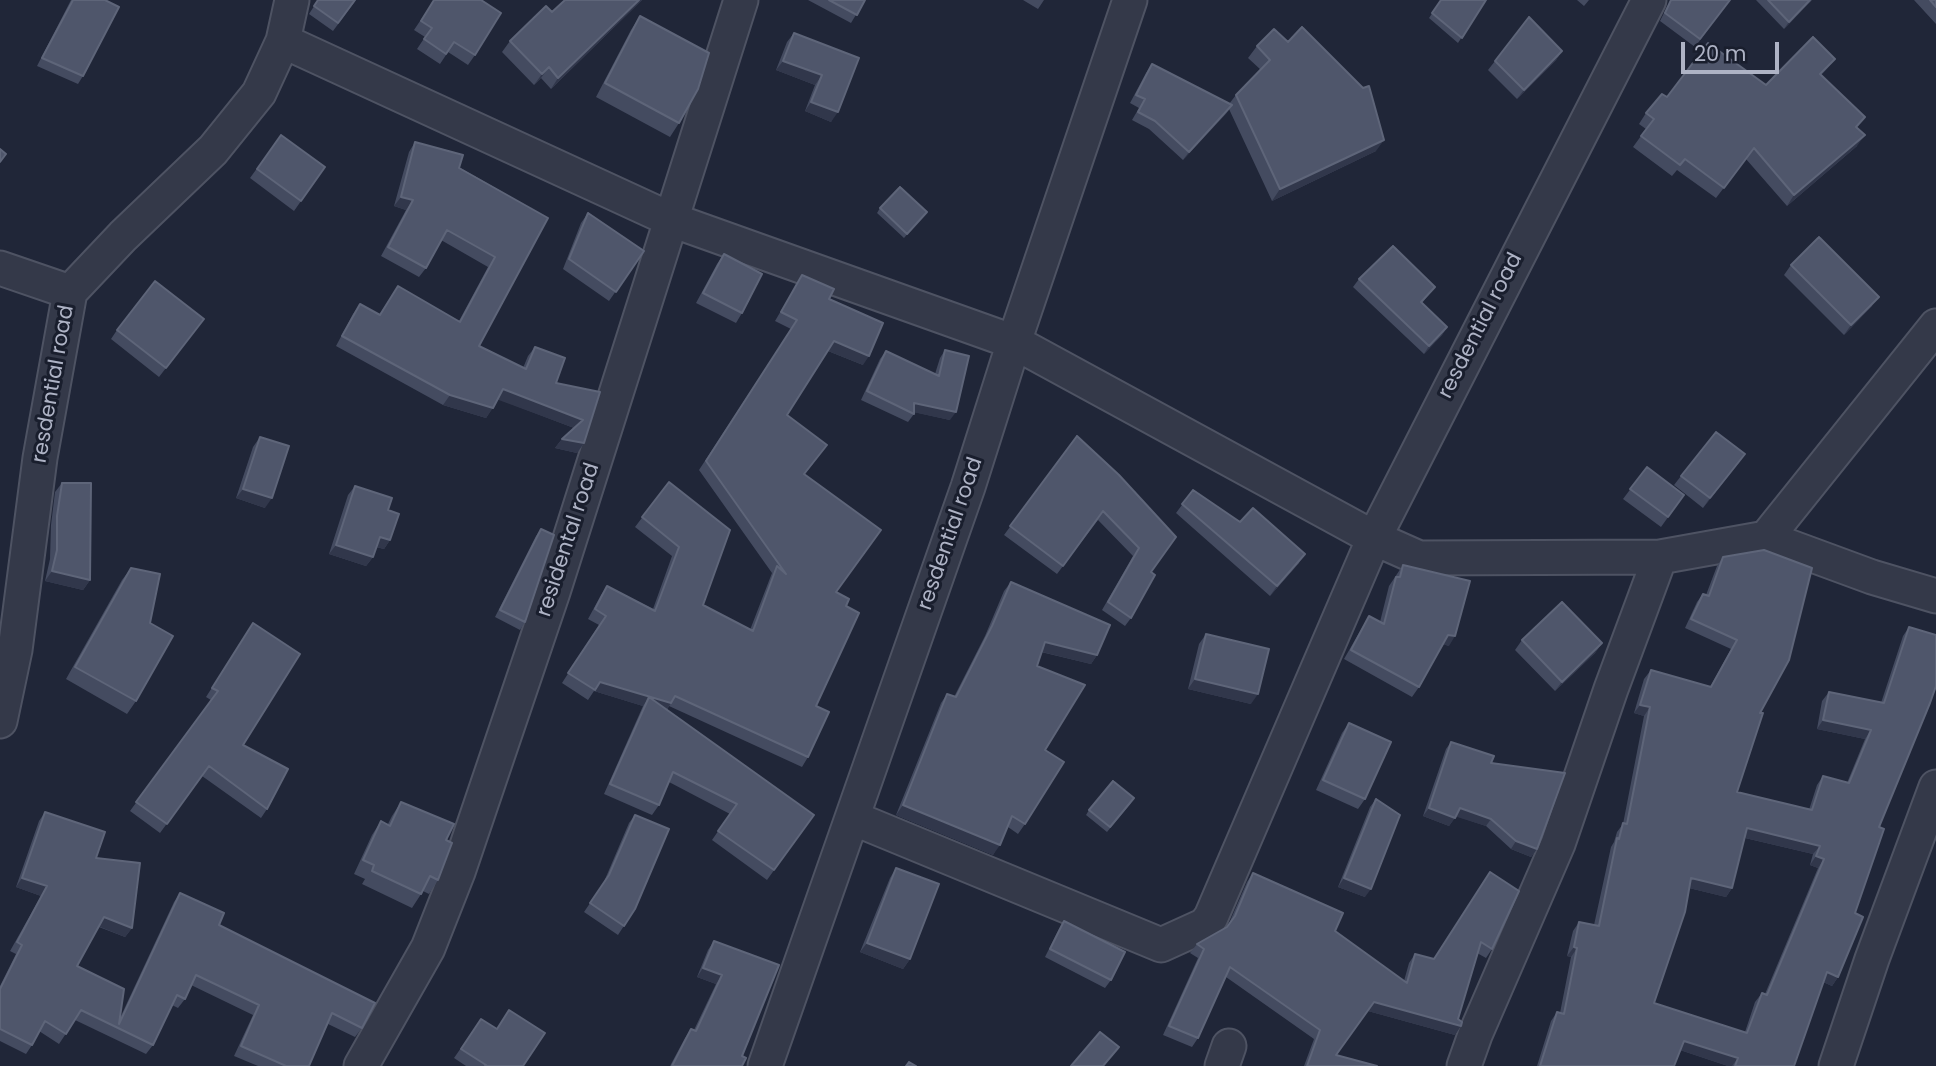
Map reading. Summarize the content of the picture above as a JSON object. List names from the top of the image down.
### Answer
{
  "streets": {
    "street": ["resdential road", "residental road"]
  },
  "scale_bar": "20 m"
}
